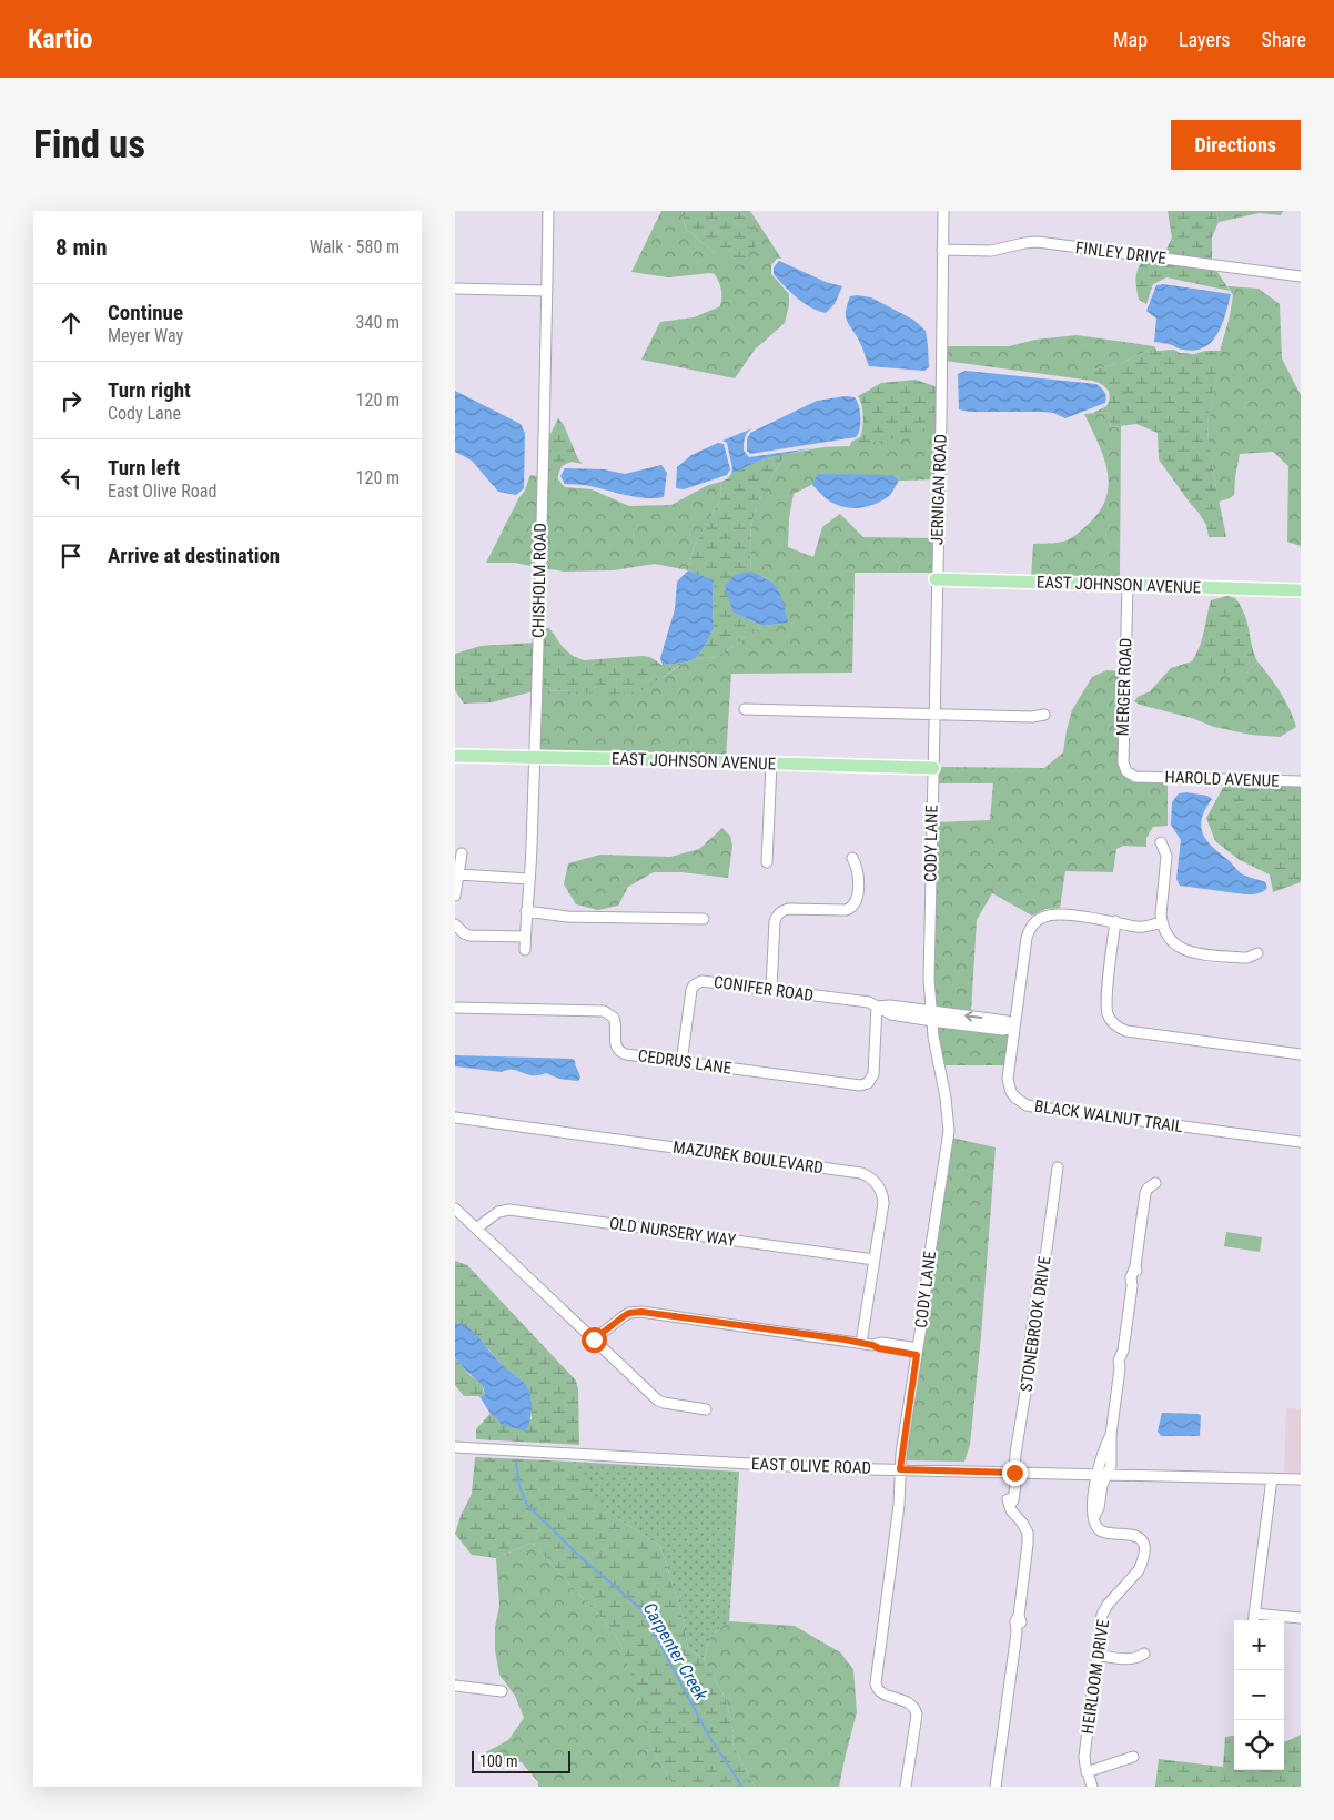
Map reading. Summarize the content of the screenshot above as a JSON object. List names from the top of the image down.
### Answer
{
  "streets": {
    "main road": ["EAST JOHNSON AVENUE"],
    "street": [
      "FINLEY DRIVE",
      "JERNIGAN ROAD",
      "CHISHOLM ROAD",
      "MERGER ROAD",
      "HAROLD AVENUE",
      "CODY LANE",
      "CONIFER ROAD",
      "CEDRUS LANE",
      "BLACK WALNUT TRAIL",
      "MAZUREK BOULEVARD",
      "OLD NURSERY WAY",
      "STONEBROOK DRIVE",
      "EAST OLIVE ROAD",
      "HEIRLOOM DRIVE"
    ]
  },
  "crossings": [
    ["FINLEY DRIVE", "JERNIGAN ROAD"],
    ["JERNIGAN ROAD", "EAST JOHNSON AVENUE"],
    ["JERNIGAN ROAD", "CODY LANE"],
    ["CHISHOLM ROAD", "EAST JOHNSON AVENUE"],
    ["EAST JOHNSON AVENUE", "MERGER ROAD"],
    ["EAST JOHNSON AVENUE", "CODY LANE"],
    ["MERGER ROAD", "HAROLD AVENUE"],
    ["CODY LANE", "CONIFER ROAD"],
    ["CODY LANE", "EAST OLIVE ROAD"],
    ["CONIFER ROAD", "CEDRUS LANE"],
    ["CONIFER ROAD", "BLACK WALNUT TRAIL"],
    ["MAZUREK BOULEVARD", "OLD NURSERY WAY"],
    ["STONEBROOK DRIVE", "EAST OLIVE ROAD"],
    ["EAST OLIVE ROAD", "HEIRLOOM DRIVE"]
  ],
  "water": ["Carpenter Creek"],
  "scale_bar": "100 m",
  "page": {
    "header": "Kartio",
    "nav": ["Map", "Layers", "Share"],
    "buttons": "Directions",
    "title": "Find us",
    "heading": ["8 min", "Walk · 580 m"],
    "list": [
      ["Continue", "Meyer Way", "340 m"],
      ["Turn right", "Cody Lane", "120 m"],
      ["Turn left", "East Olive Road", "120 m"],
      "Arrive at destination"
    ],
    "map_buttons": ["+", "−"],
    "scale": "100 m"
  }
}
